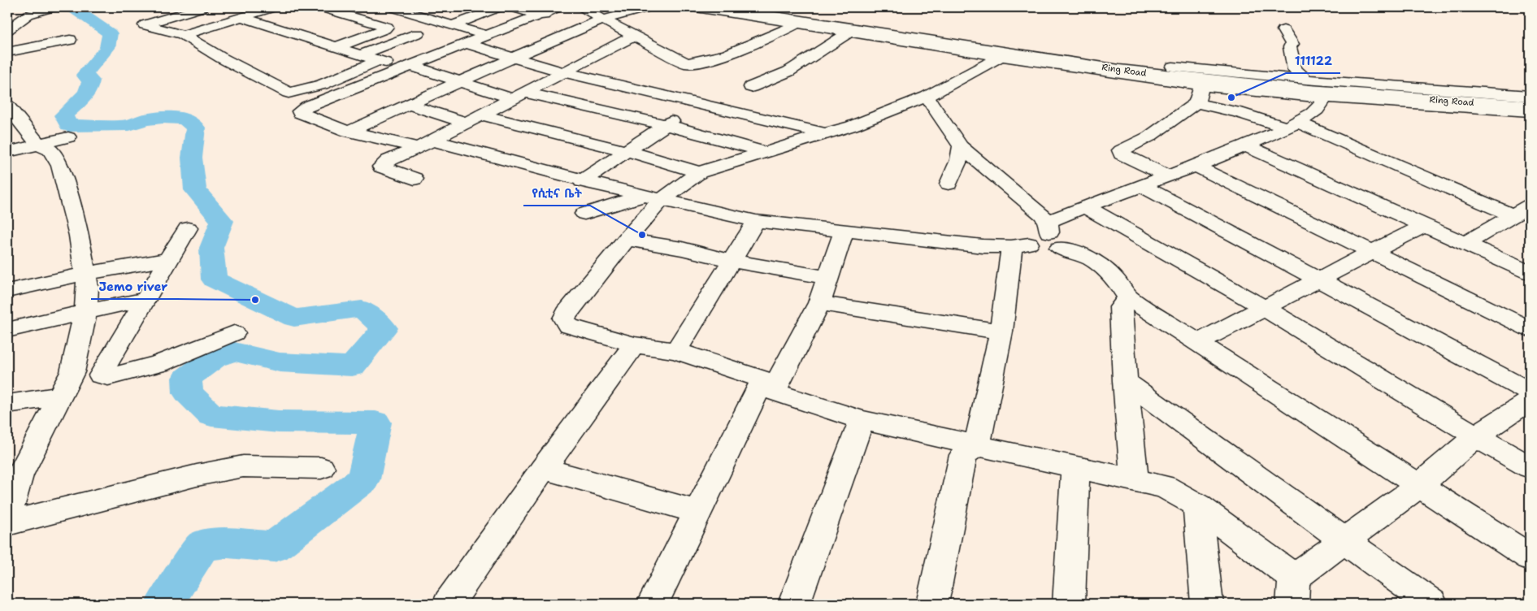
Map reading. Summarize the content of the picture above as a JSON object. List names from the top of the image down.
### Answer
{
  "streets": {
    "main road": ["Ring Road"]
  },
  "places": ["111122", "የሲቲና ቤት", "Jemo river"]
}
